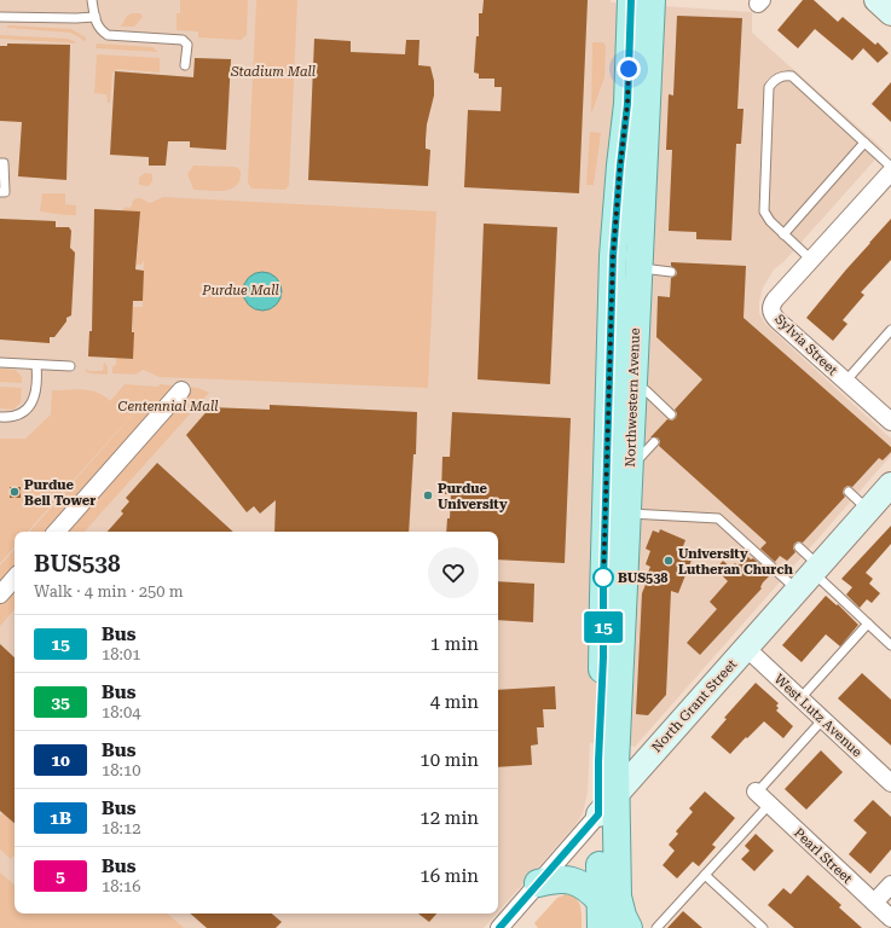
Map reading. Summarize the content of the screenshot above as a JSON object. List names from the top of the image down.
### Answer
{
  "streets": {
    "main road": ["Northwestern Avenue"],
    "street": [
      "Sylvia Street",
      "North Grant Street",
      "West Lutz Avenue",
      "Pearl Street"
    ]
  },
  "crossings": [
    ["Northwestern Avenue", "North Grant Street"],
    ["North Grant Street", "West Lutz Avenue"]
  ],
  "parks": ["Stadium Mall", "Purdue Mall", "Centennial Mall"],
  "places": [
    "Purdue Bell Tower",
    "Purdue University",
    "University Lutheran Church",
    "BUS538"
  ],
  "lines": ["bus line 15"],
  "page": {
    "on_map": "15",
    "heading": ["BUS538", "Walk · 4 min · 250 m"],
    "list": [
      {
        "mark": "15",
        "name": "Bus",
        "note": "18:01",
        "value": "1 min"
      },
      {
        "mark": "35",
        "name": "Bus",
        "note": "18:04",
        "value": "4 min"
      },
      {
        "mark": "10",
        "name": "Bus",
        "note": "18:10",
        "value": "10 min"
      },
      {
        "mark": "1B",
        "name": "Bus",
        "note": "18:12",
        "value": "12 min"
      },
      {
        "mark": "5",
        "name": "Bus",
        "note": "18:16",
        "value": "16 min"
      }
    ]
  }
}
